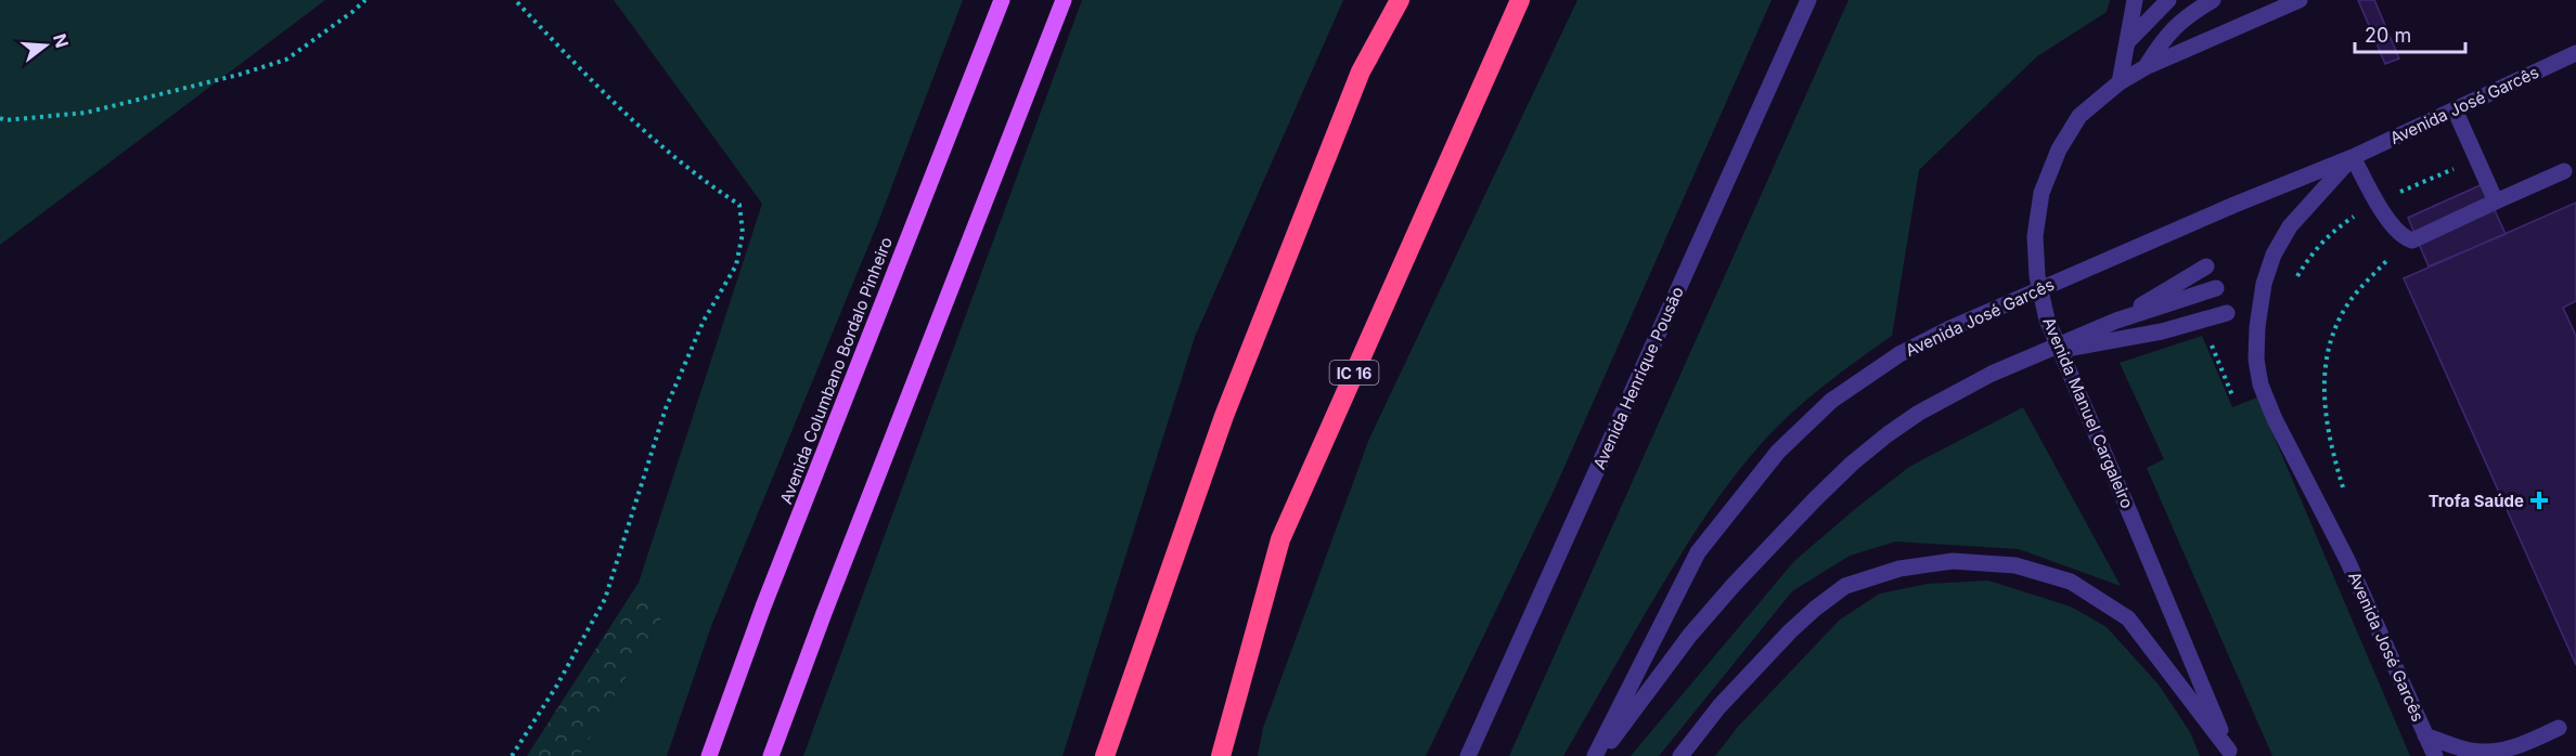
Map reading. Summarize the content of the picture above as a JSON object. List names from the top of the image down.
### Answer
{
  "streets": {
    "highway": ["IC 16"],
    "main road": ["Avenida Columbano Bordalo Pinheiro"],
    "street": ["Avenida José Garcês", "Avenida Henrique Pousão", "Avenida Manuel Cargaleiro"]
  },
  "places": {
    "health": ["Trofa Saúde"]
  },
  "scale_bar": "20 m",
  "north": "right"
}
